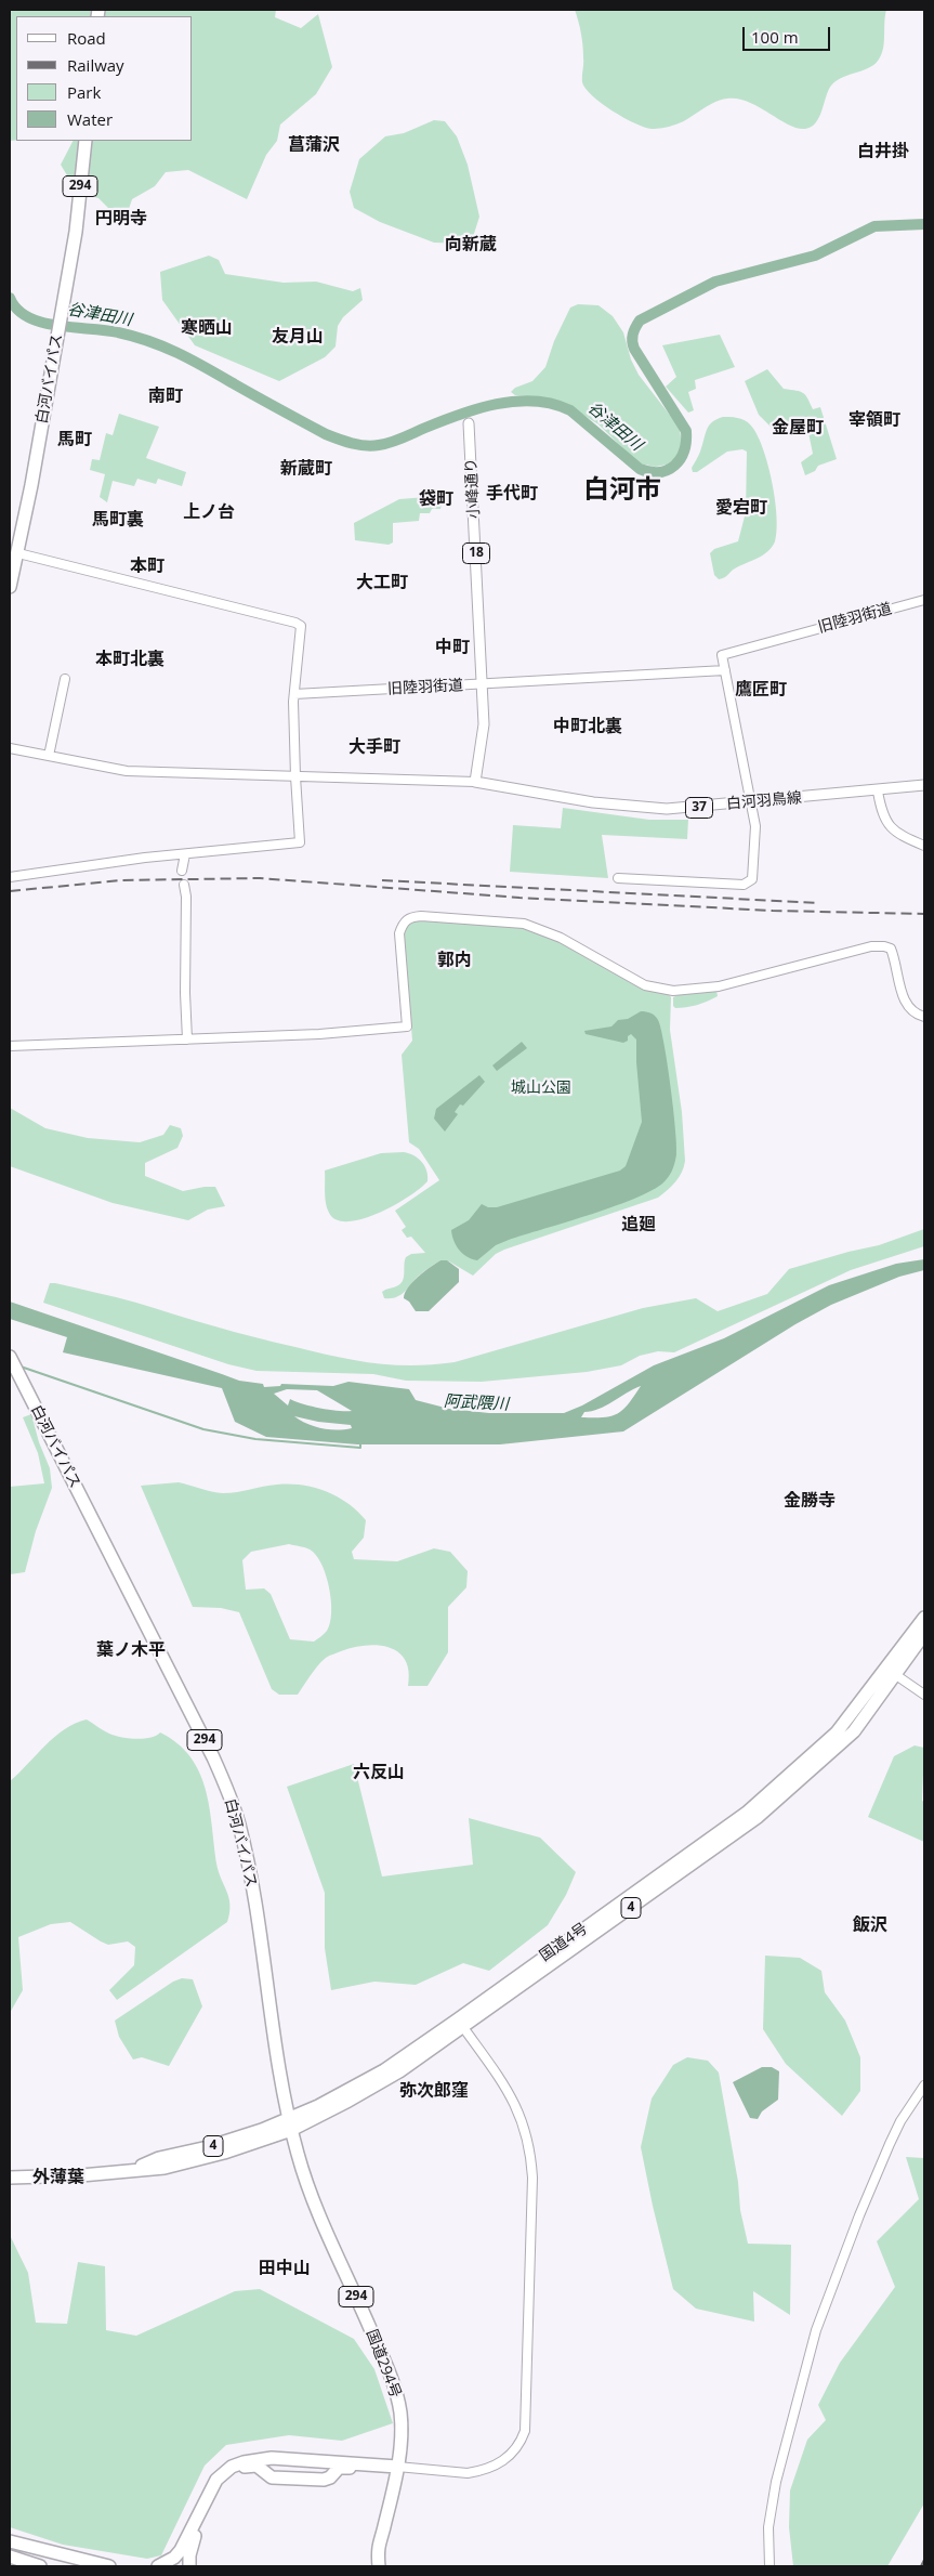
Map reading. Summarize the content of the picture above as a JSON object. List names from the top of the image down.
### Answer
{
  "streets": {
    "highway": [
      "294",
      "白河バイパス",
      "4",
      "国道4号",
      "国道294号"
    ],
    "main road": [
      "小峰通り",
      "18",
      "白河羽鳥線",
      "37"
    ],
    "street": ["旧陸羽街道"]
  },
  "crossings": [
    ["294", "白河バイパス"],
    ["白河バイパス", "国道4号"],
    ["白河バイパス", "国道294号"],
    ["小峰通り", "18"],
    ["小峰通り", "旧陸羽街道"],
    ["18", "旧陸羽街道"],
    ["18", "白河羽鳥線"],
    ["国道4号", "国道294号"]
  ],
  "districts": [
    "菖蒲沢",
    "白井掛",
    "円明寺",
    "向新蔵",
    "寒晒山",
    "友月山",
    "南町",
    "宰領町",
    "金屋町",
    "馬町",
    "新蔵町",
    "白河市",
    "手代町",
    "袋町",
    "愛宕町",
    "上ノ台",
    "馬町裏",
    "本町",
    "大工町",
    "中町",
    "本町北裏",
    "鷹匠町",
    "中町北裏",
    "大手町",
    "郭内",
    "追廻",
    "金勝寺",
    "葉ノ木平",
    "六反山",
    "飯沢",
    "弥次郎窪",
    "外薄葉",
    "田中山"
  ],
  "water": ["谷津田川", "阿武隈川"],
  "parks": ["城山公園"],
  "legend": [
    "Road",
    "Railway",
    "Park",
    "Water"
  ],
  "scale_bar": "100 m"
}
